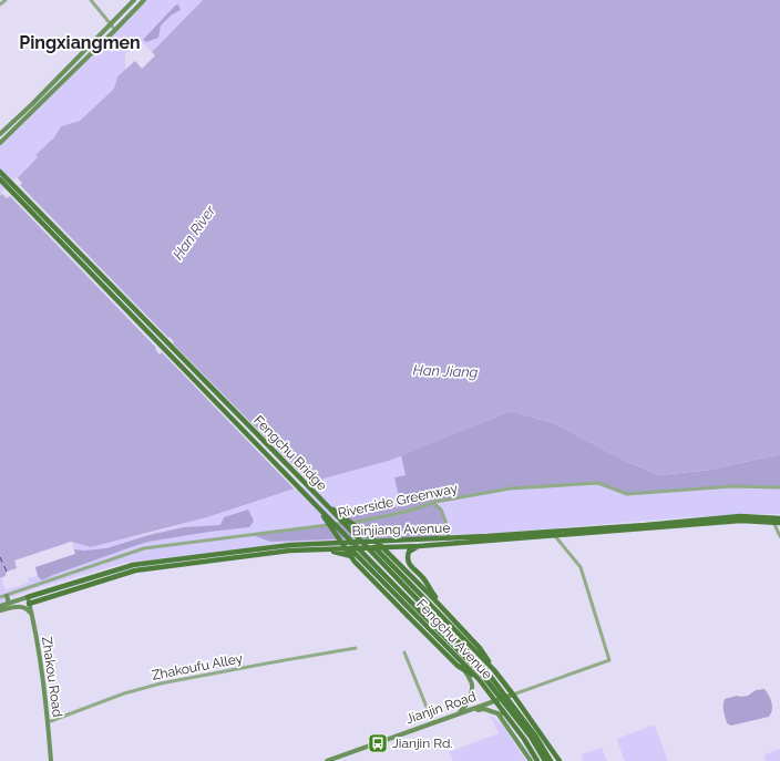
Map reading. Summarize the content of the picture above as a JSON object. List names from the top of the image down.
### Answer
{
  "streets": {
    "main road": ["Fengchu Bridge", "Binjiang Avenue", "Fengchu Avenue"],
    "street": [
      "Riverside Greenway",
      "Zhakoufu Alley",
      "Zhakou Road",
      "Jianjin Road"
    ]
  },
  "crossings": [
    ["Binjiang Avenue", "Fengchu Avenue"],
    ["Binjiang Avenue", "Zhakou Road"],
    ["Fengchu Avenue", "Jianjin Road"],
    ["Zhakoufu Alley", "Zhakou Road"]
  ],
  "districts": ["Pingxiangmen"],
  "water": ["Han River", "Han Jiang"],
  "places": {
    "bus stop": ["Jianjin Rd."]
  }
}
